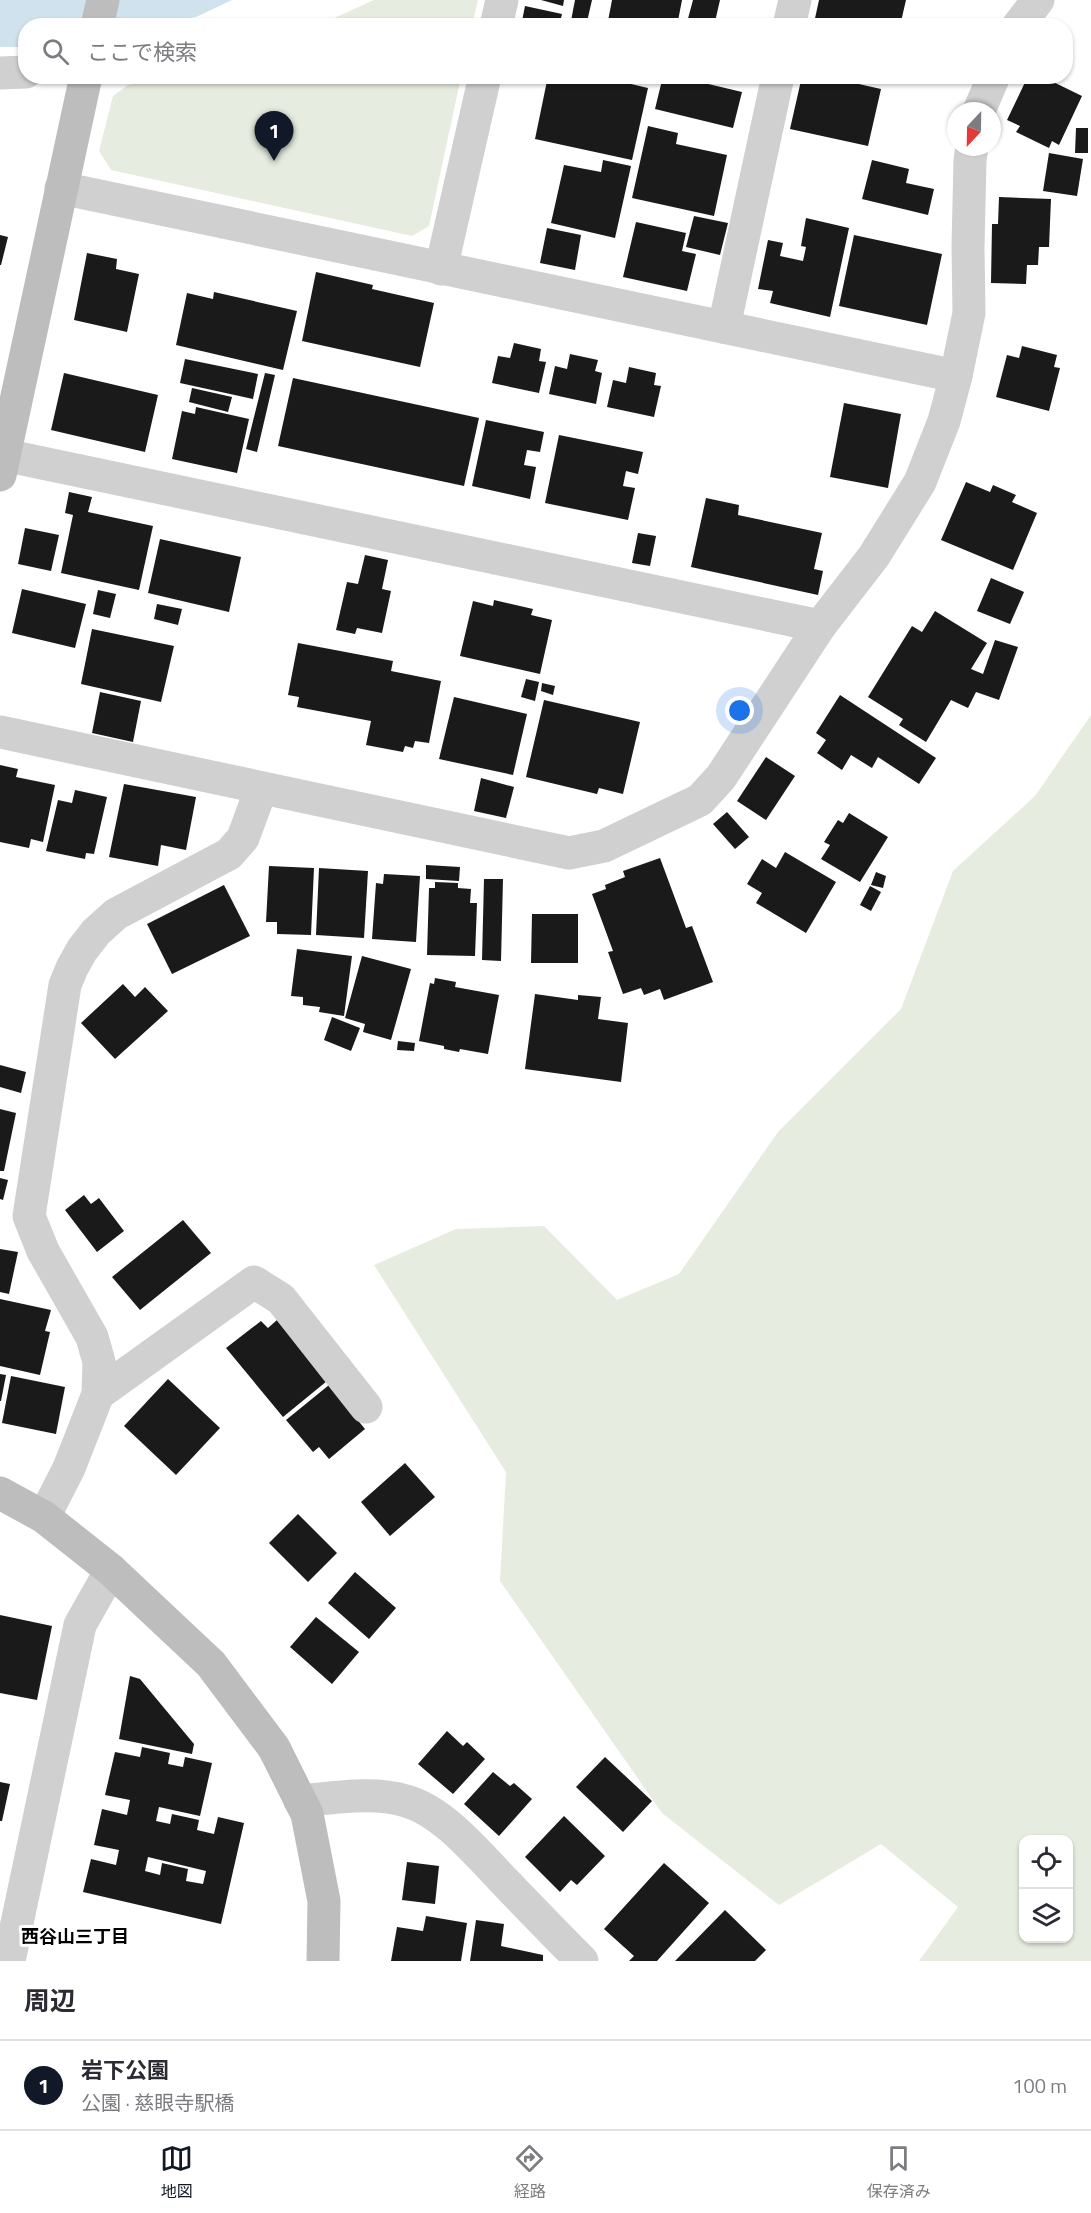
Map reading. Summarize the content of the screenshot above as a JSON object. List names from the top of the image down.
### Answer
{
  "districts": ["西谷山三丁目"],
  "north": "bottom",
  "page": {
    "search": "ここで検索",
    "pins": "1",
    "heading": "周辺",
    "list": [
      {
        "mark": "1",
        "name": "岩下公園",
        "note": "公園 · 慈眼寺駅橋",
        "value": "100 m"
      }
    ],
    "nav": ["地図", "経路", "保存済み"]
  }
}
